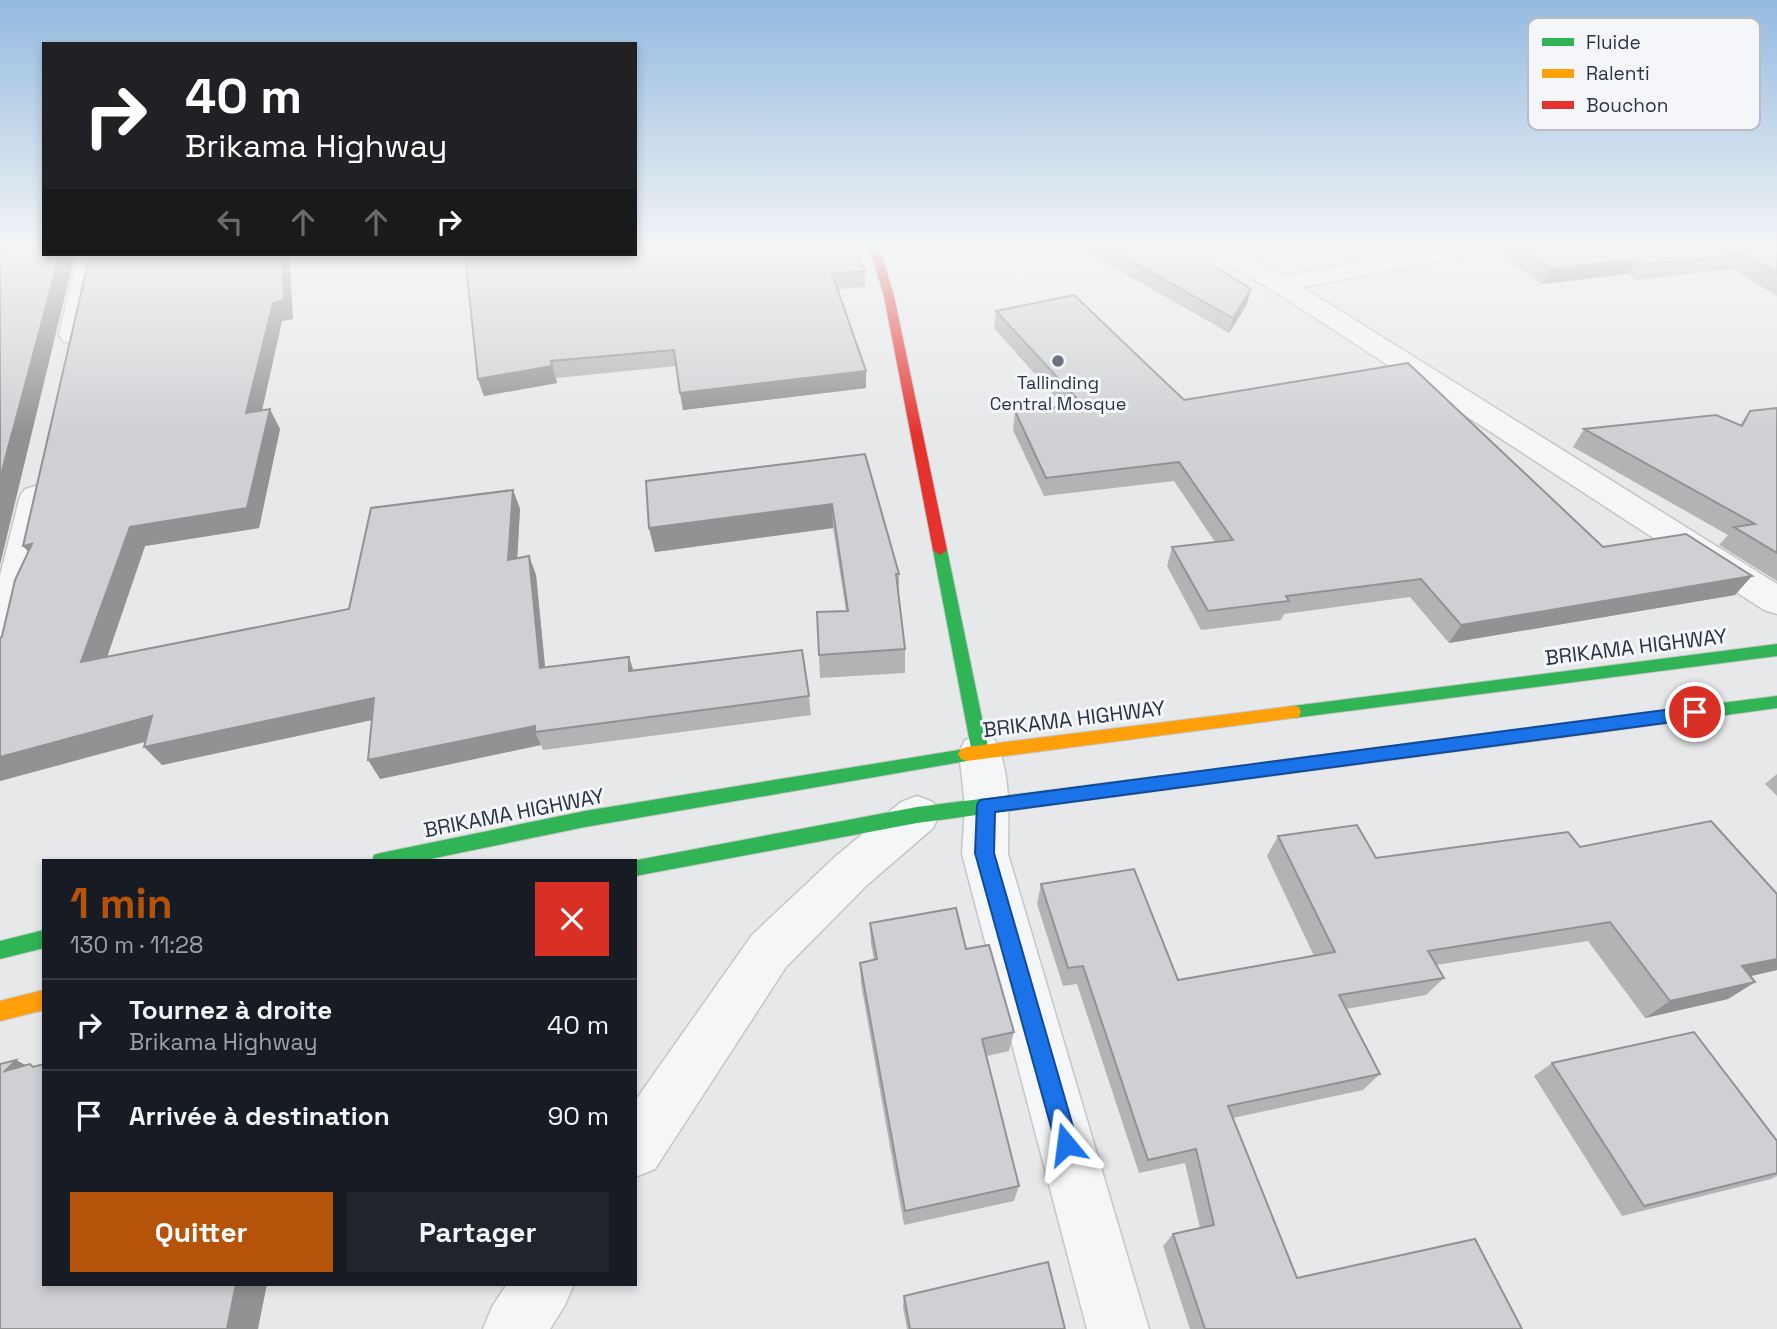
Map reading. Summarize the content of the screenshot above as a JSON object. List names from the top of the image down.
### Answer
{
  "streets": {
    "main road": ["BRIKAMA HIGHWAY"]
  },
  "places": ["Tallinding Central Mosque"],
  "legend": ["Fluide", "Ralenti", "Bouchon"],
  "page": {
    "turn": ["40 m", "Brikama Highway"],
    "heading": ["1 min", "130 m · 11:28"],
    "list": [
      {
        "name": "Tournez à droite",
        "note": "Brikama Highway",
        "value": "40 m"
      },
      {
        "name": "Arrivée à destination",
        "value": "90 m"
      }
    ],
    "buttons": ["Quitter", "Partager"]
  }
}
